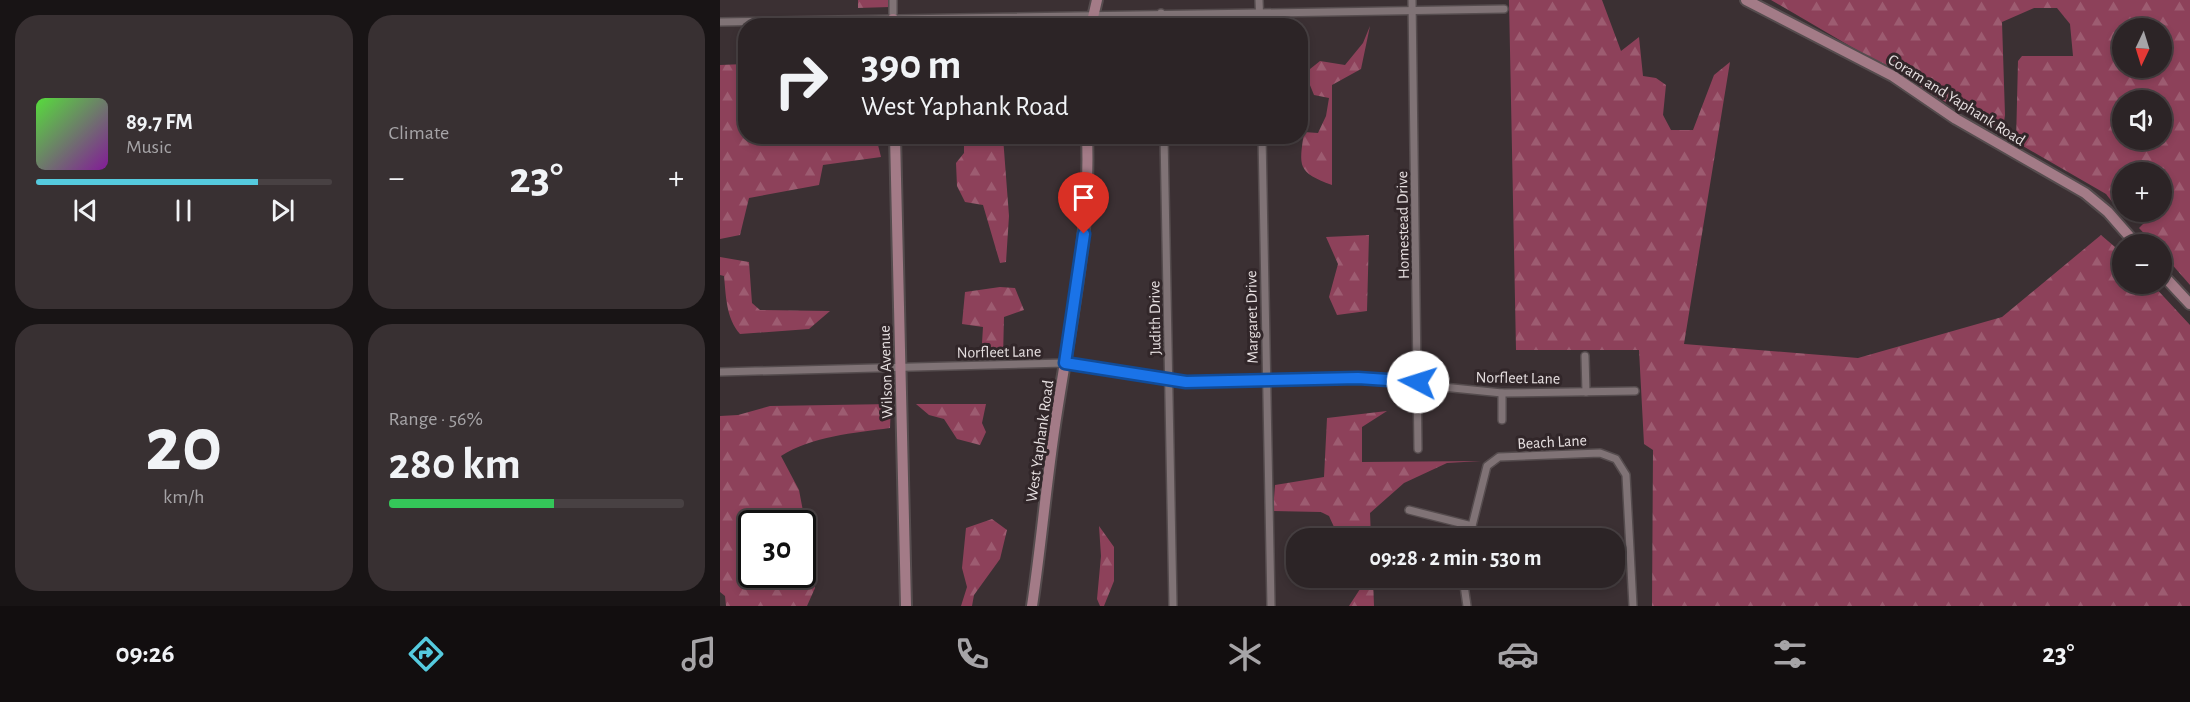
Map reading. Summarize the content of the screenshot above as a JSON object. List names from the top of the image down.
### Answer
{
  "streets": {
    "street": [
      "Coram and Yaphank Road",
      "Homestead Drive",
      "Margaret Drive",
      "Judith Drive",
      "Norfleet Lane",
      "Wilson Avenue",
      "West Yaphank Road",
      "Beach Lane"
    ]
  },
  "crossings": [
    ["Homestead Drive", "Norfleet Lane"],
    ["Margaret Drive", "Norfleet Lane"],
    ["Judith Drive", "Norfleet Lane"],
    ["Norfleet Lane", "Wilson Avenue"],
    ["Norfleet Lane", "West Yaphank Road"]
  ],
  "north": "bottom",
  "page": {
    "tile": [
      "Climate",
      ["20", "km/h"],
      ["Range · 56%", "280 km"]
    ],
    "map_buttons": ["+", "−"],
    "turn": ["390 m", "West Yaphank Road"],
    "song": ["89.7 FM", "Music"],
    "heat": ["−", "23°", "+"],
    "limit": "30",
    "trip": "09:28 · 2 min · 530 m",
    "tabs": ["09:26", "23°"]
  }
}
